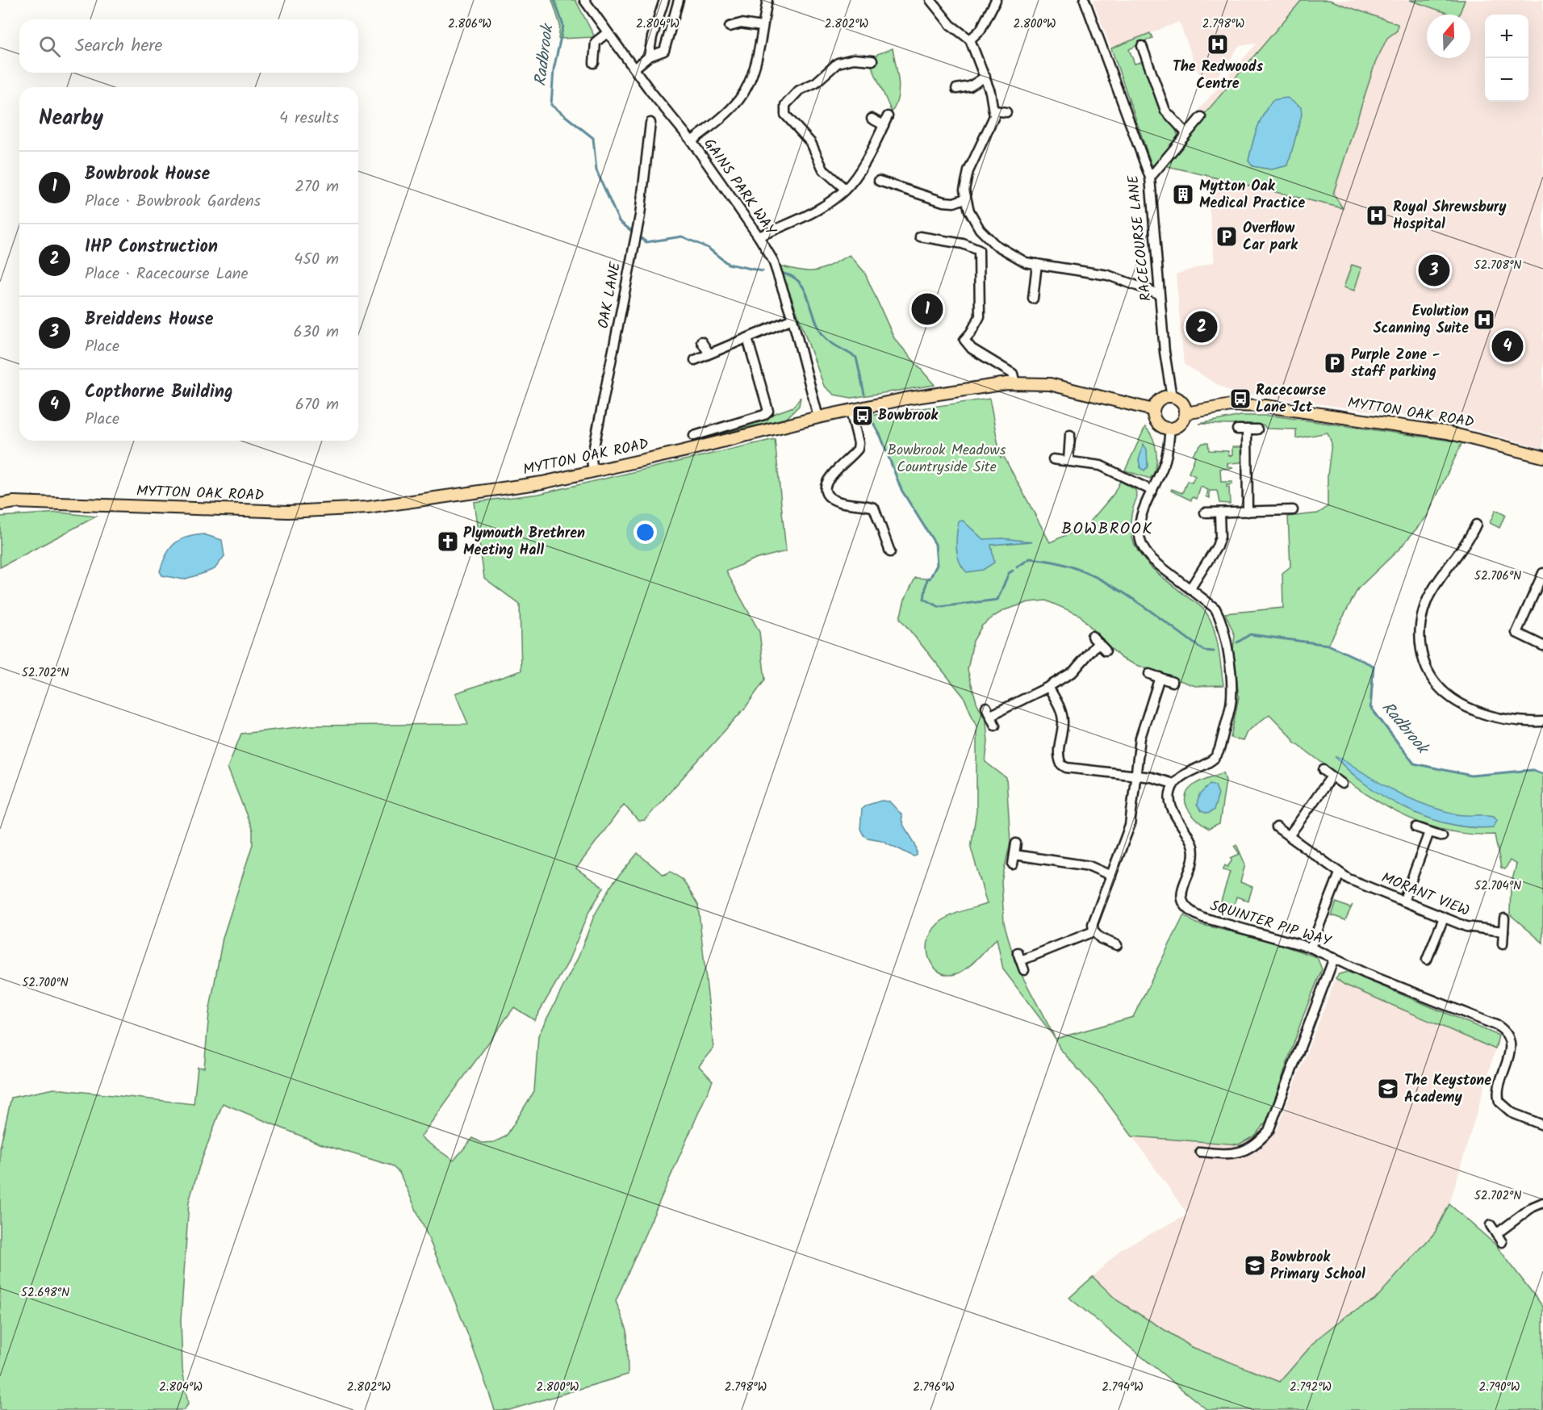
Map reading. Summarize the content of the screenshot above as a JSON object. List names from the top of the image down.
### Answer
{
  "streets": {
    "main road": ["MYTTON OAK ROAD"],
    "street": [
      "GAINS PARK WAY",
      "RACECOURSE LANE",
      "OAK LANE",
      "MORANT VIEW",
      "SQUINTER PIP WAY"
    ]
  },
  "crossings": [
    ["GAINS PARK WAY", "MYTTON OAK ROAD"],
    ["RACECOURSE LANE", "MYTTON OAK ROAD"],
    ["OAK LANE", "MYTTON OAK ROAD"]
  ],
  "districts": ["BOWBROOK"],
  "water": ["Radbrook"],
  "parks": ["Bowbrook Meadows Countryside Site"],
  "places": {
    "hospital": ["The Redwoods Centre", "Royal Shrewsbury Hospital", "Evolution Scanning Suite"],
    "building": ["Mytton Oak Medical Practice"],
    "parking": ["Overflow Car park", "Purple Zone - staff parking"],
    "bus stop": ["Racecourse Lane Jct", "Bowbrook"],
    "church": ["Plymouth Brethren Meeting Hall"],
    "school or university": ["The Keystone Academy", "Bowbrook Primary School"]
  },
  "north": "top",
  "page": {
    "map_buttons": ["+", "−"],
    "search": "Search here",
    "heading": ["Nearby", "4 results"],
    "list": [
      {
        "mark": "1",
        "name": "Bowbrook House",
        "note": "Place · Bowbrook Gardens",
        "value": "270 m"
      },
      {
        "mark": "2",
        "name": "IHP Construction",
        "note": "Place · Racecourse Lane",
        "value": "450 m"
      },
      {
        "mark": "3",
        "name": "Breiddens House",
        "note": "Place",
        "value": "630 m"
      },
      {
        "mark": "4",
        "name": "Copthorne Building",
        "note": "Place",
        "value": "670 m"
      }
    ],
    "pins": [
      "3",
      "1",
      "2",
      "4"
    ]
  },
  "coordinates": [
    "2.804°W",
    "2.802°W",
    "2.798°W",
    "2.806°W",
    "2.800°W",
    "52.708°N",
    "52.706°N",
    "52.702°N",
    "52.704°N",
    "52.700°N",
    "52.698°N",
    "2.796°W",
    "2.794°W",
    "2.792°W",
    "2.790°W"
  ]
}
